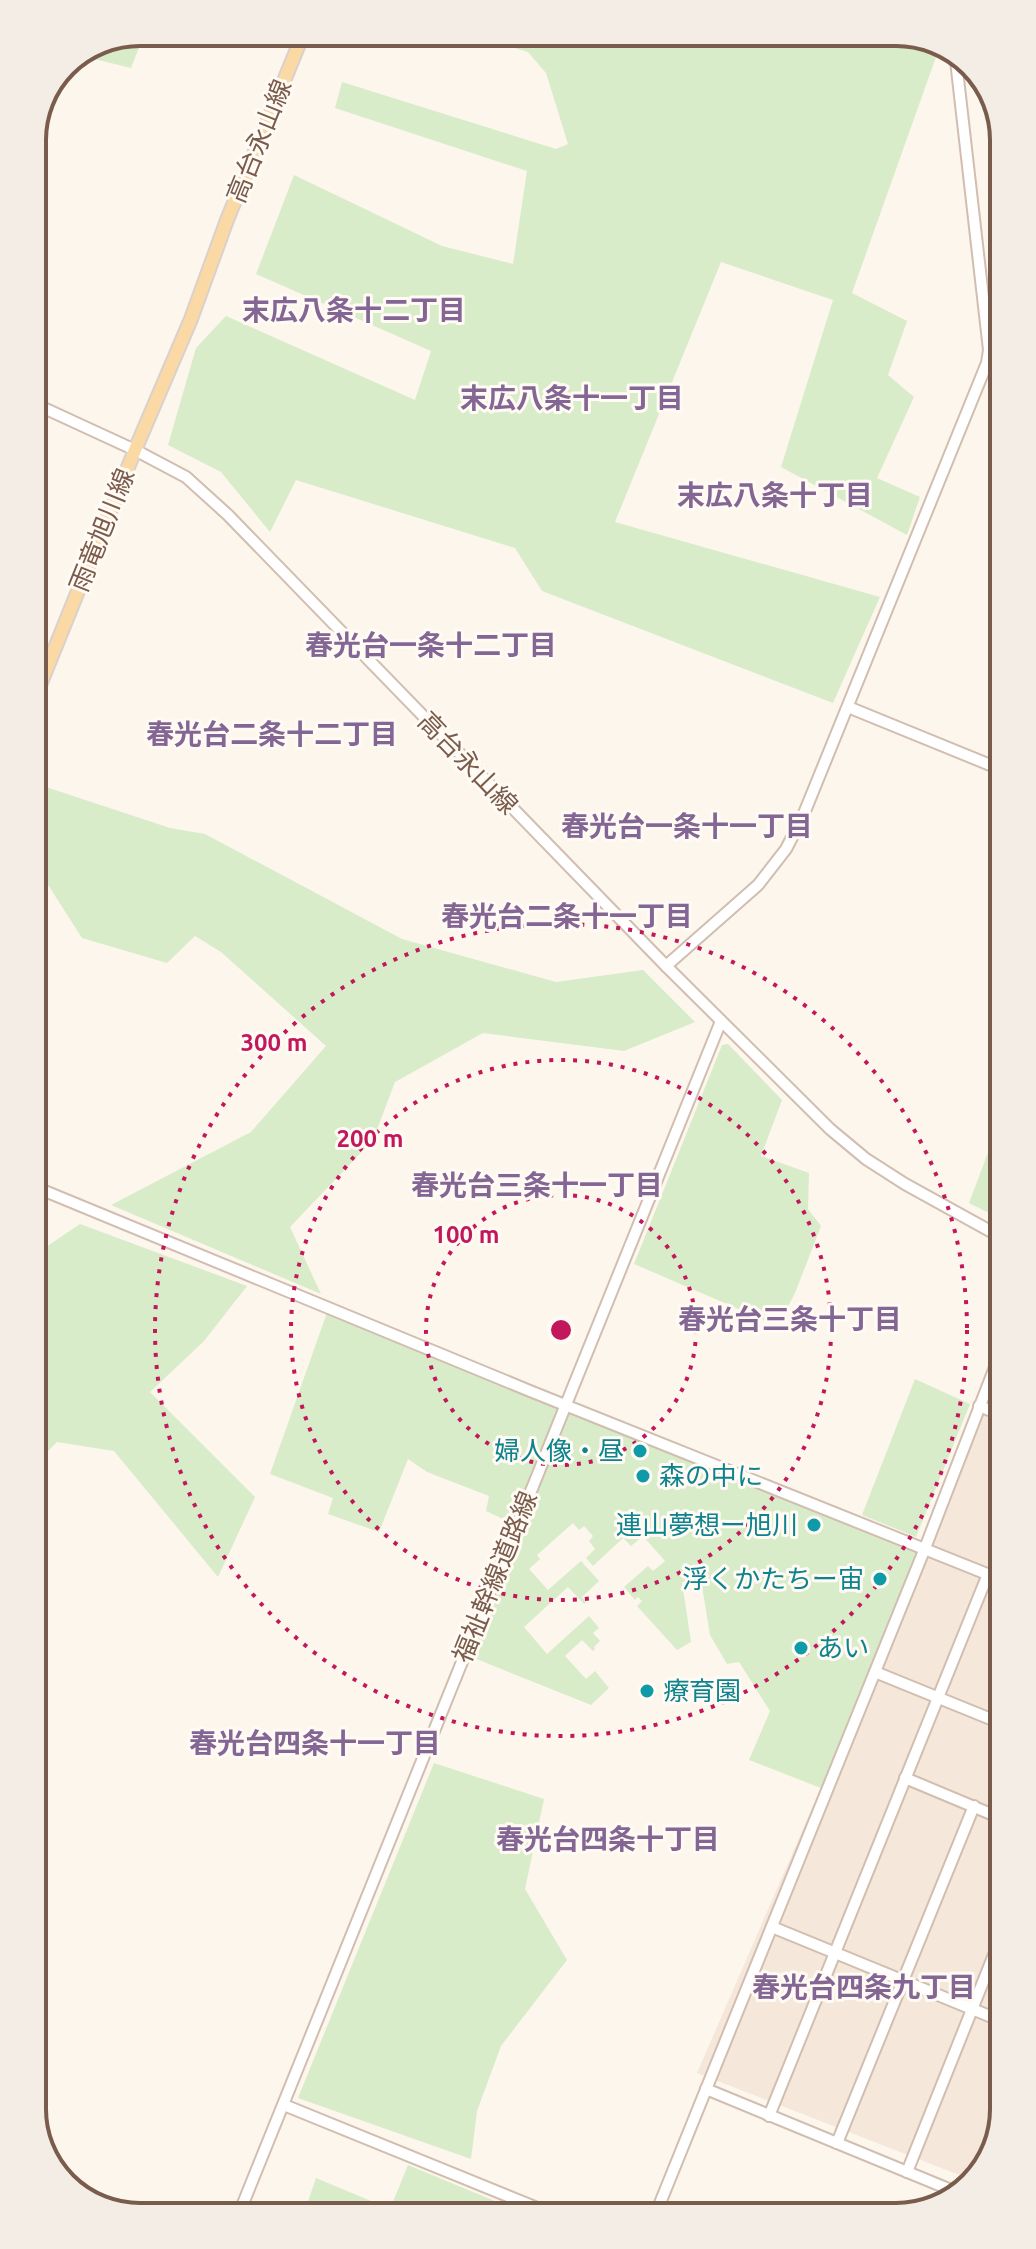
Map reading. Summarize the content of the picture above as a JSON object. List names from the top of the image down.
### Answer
{
  "streets": {
    "main road": ["高台永山線", "雨竜旭川線"],
    "street": ["福祉幹線道路線"]
  },
  "crossings": [
    ["高台永山線", "雨竜旭川線"],
    ["高台永山線", "福祉幹線道路線"]
  ],
  "districts": [
    "末広八条十二丁目",
    "末広八条十一丁目",
    "末広八条十丁目",
    "春光台一条十二丁目",
    "春光台二条十二丁目",
    "春光台一条十一丁目",
    "春光台二条十一丁目",
    "春光台三条十一丁目",
    "春光台三条十丁目",
    "春光台四条十一丁目",
    "春光台四条十丁目",
    "春光台四条九丁目"
  ],
  "places": [
    "婦人像・昼",
    "森の中に",
    "連山夢想ー旭川",
    "浮くかたちー宙",
    "あい",
    "療育園"
  ],
  "rings": ["300 m", "200 m", "100 m"]
}
